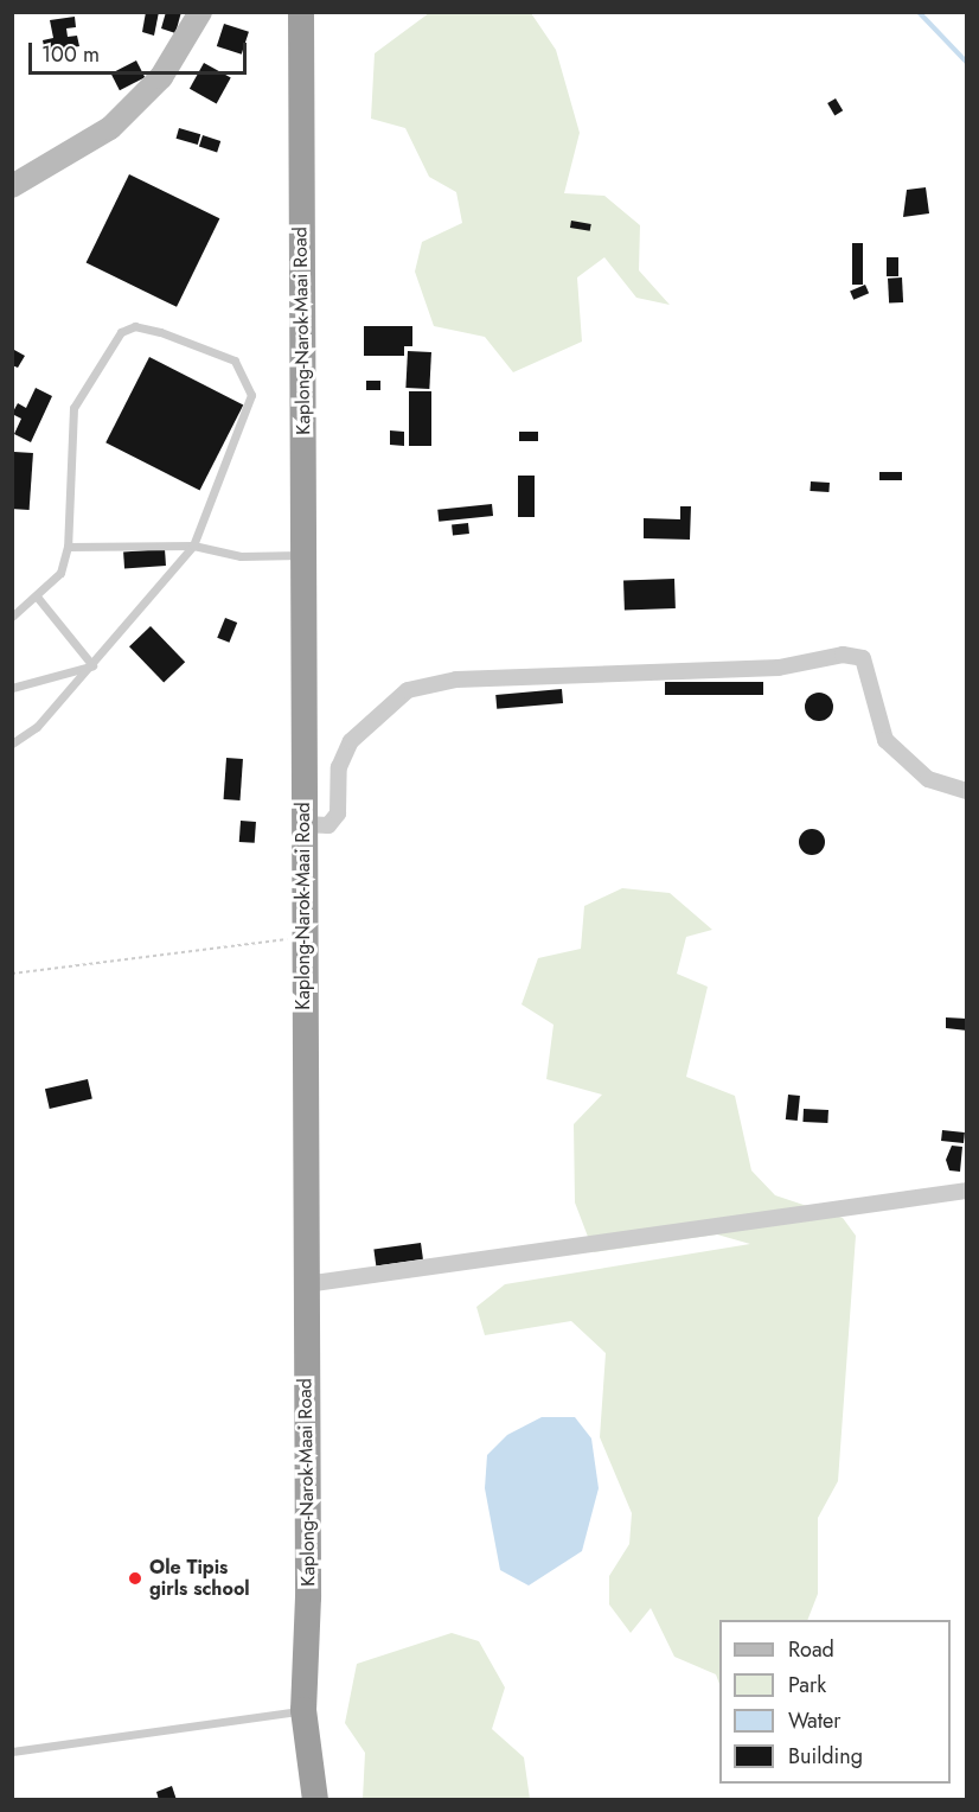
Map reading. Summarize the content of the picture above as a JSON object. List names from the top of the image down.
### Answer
{
  "streets": {
    "highway": ["Kaplong-Narok-Maai Road"]
  },
  "places": ["Ole Tipis girls school"],
  "legend": [
    "Road",
    "Park",
    "Water",
    "Building"
  ],
  "scale_bar": "100 m"
}
